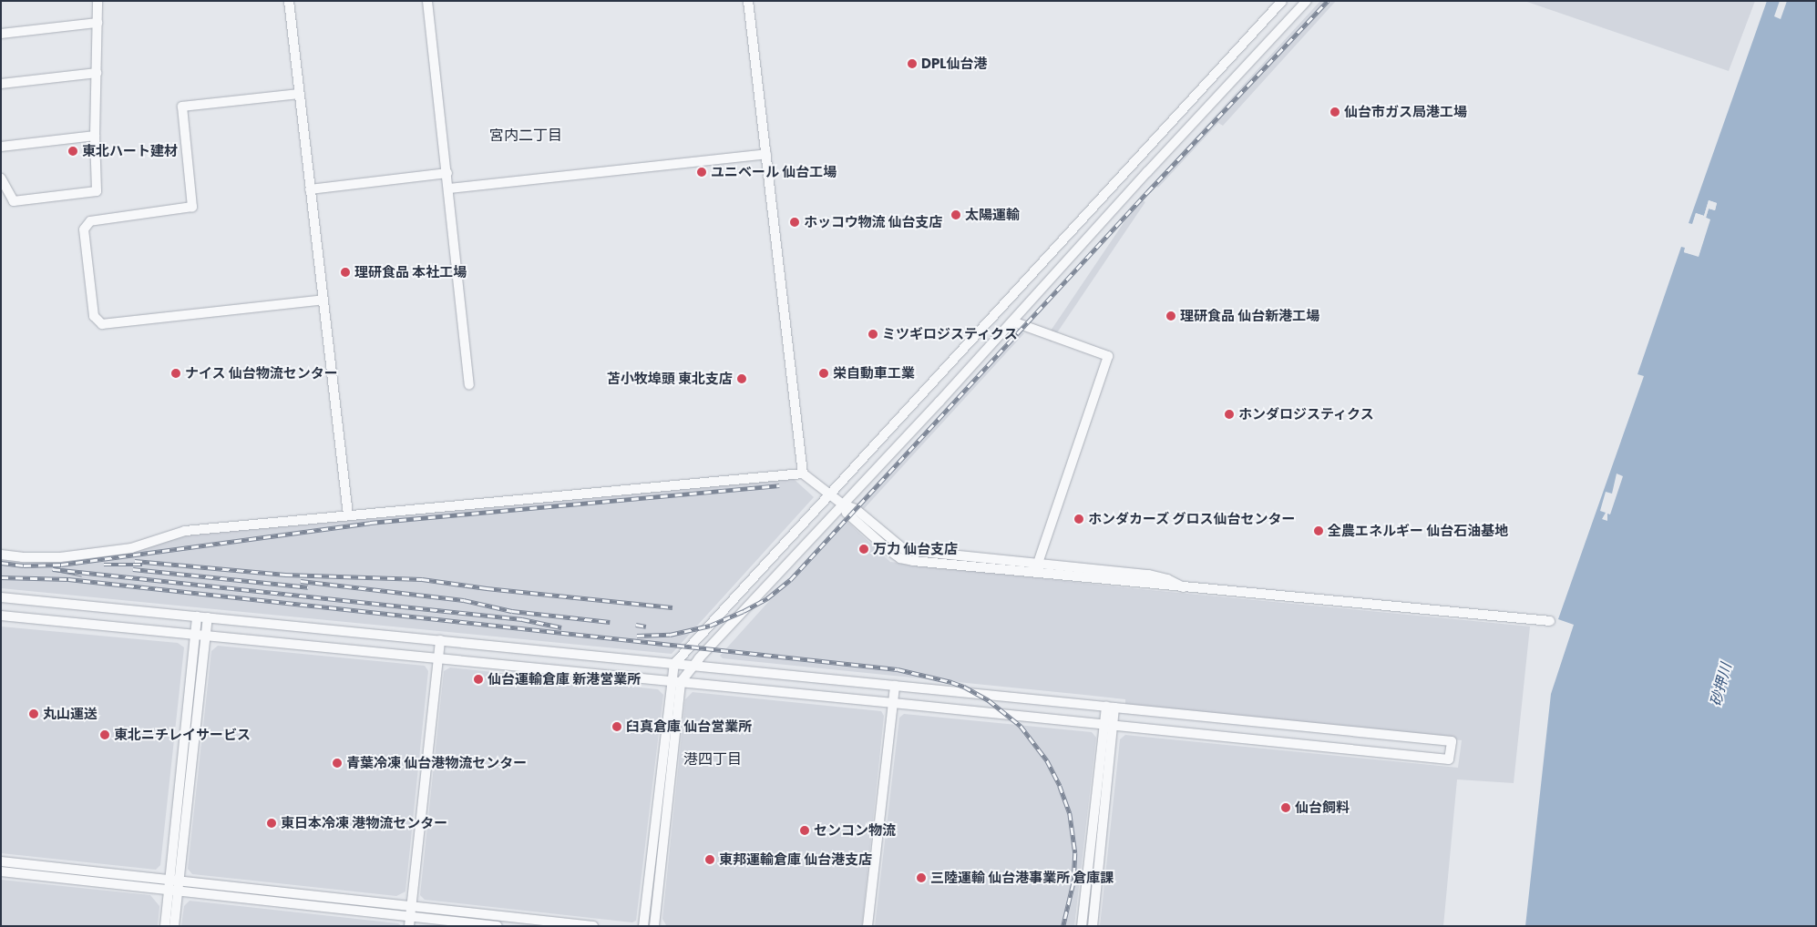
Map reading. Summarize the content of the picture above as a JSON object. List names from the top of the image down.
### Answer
{
  "districts": ["宮内二丁目", "港四丁目"],
  "water": ["砂押川"],
  "places": [
    "DPL仙台港",
    "仙台市ガス局港工場",
    "東北ハート建材",
    "ユニベール 仙台工場",
    "太陽運輸",
    "ホッコウ物流 仙台支店",
    "理研食品 本社工場",
    "理研食品 仙台新港工場",
    "ミツギロジスティクス",
    "ナイス 仙台物流センター",
    "栄自動車工業",
    "苫小牧埠頭 東北支店",
    "ホンダロジスティクス",
    "ホンダカーズ グロス仙台センター",
    "全農エネルギー 仙台石油基地",
    "万力 仙台支店",
    "仙台運輸倉庫 新港営業所",
    "丸山運送",
    "臼真倉庫 仙台営業所",
    "東北ニチレイサービス",
    "青葉冷凍 仙台港物流センター",
    "仙台飼料",
    "東日本冷凍 港物流センター",
    "センコン物流",
    "東邦運輸倉庫 仙台港支店",
    "三陸運輸 仙台港事業所 倉庫課"
  ]
}
